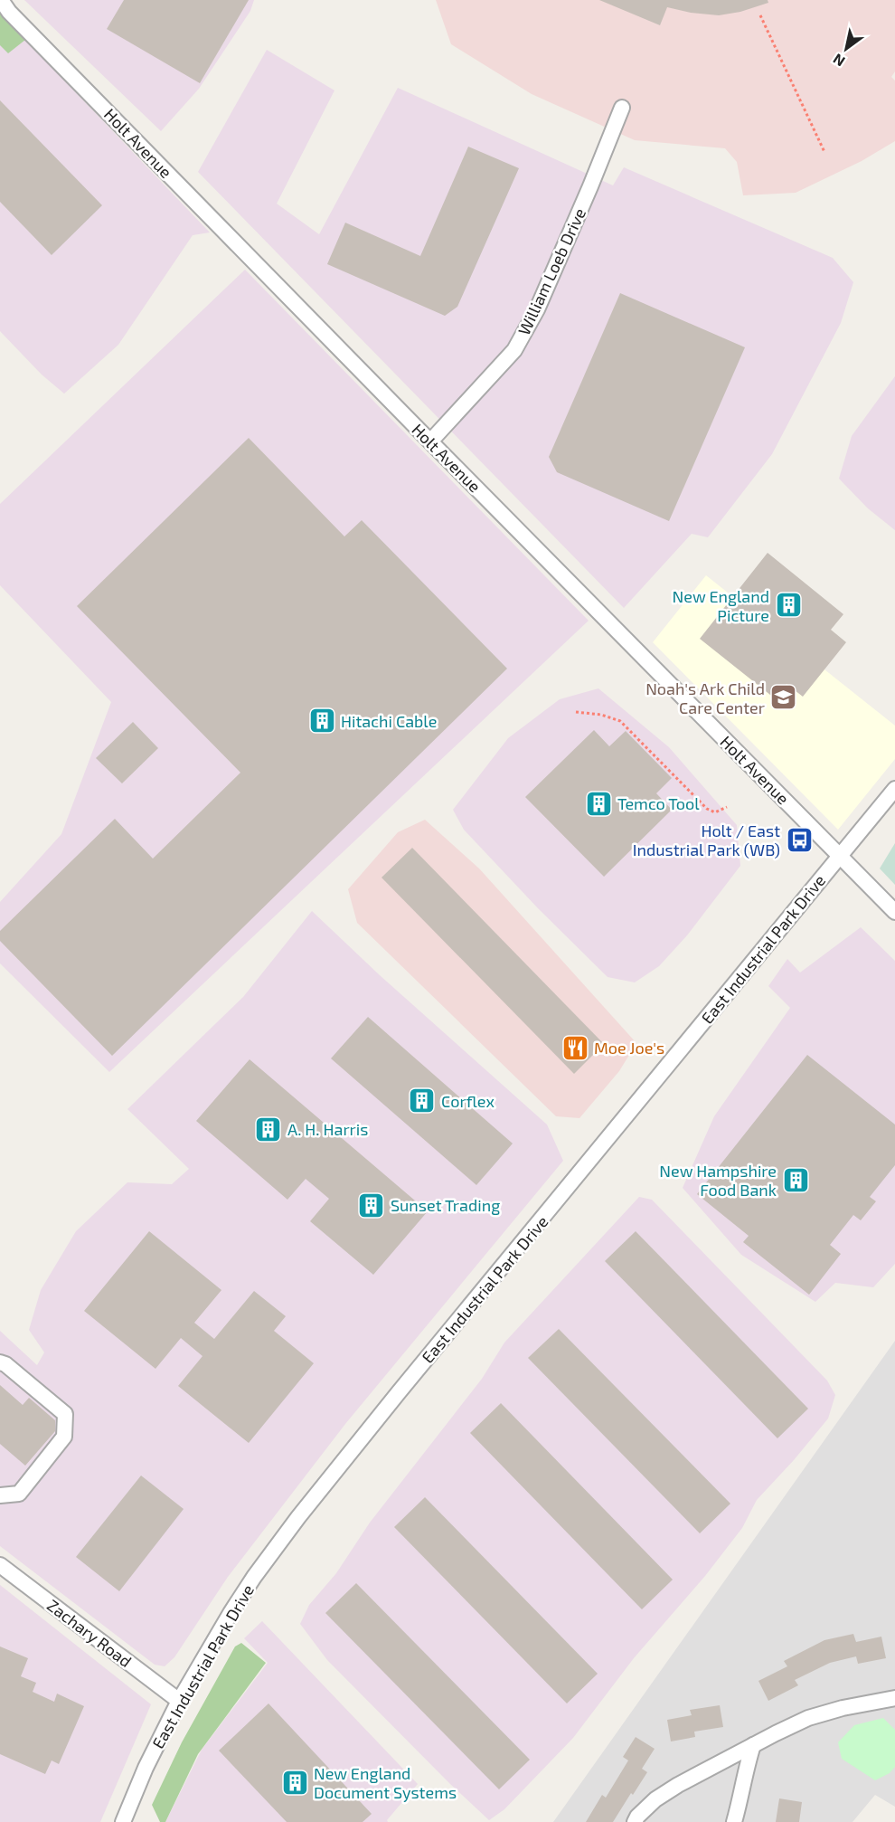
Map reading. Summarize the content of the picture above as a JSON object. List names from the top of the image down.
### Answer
{
  "streets": {
    "street": [
      "Holt Avenue",
      "William Loeb Drive",
      "East Industrial Park Drive",
      "Zachary Road"
    ]
  },
  "crossings": [
    ["Holt Avenue", "William Loeb Drive"],
    ["Holt Avenue", "East Industrial Park Drive"],
    ["East Industrial Park Drive", "Zachary Road"]
  ],
  "places": {
    "building": [
      "New England Picture",
      "Hitachi Cable",
      "Temco Tool",
      "Corflex",
      "A. H. Harris",
      "New Hampshire Food Bank",
      "Sunset Trading",
      "New England Document Systems"
    ],
    "school or university": ["Noah's Ark Child Care Center"],
    "bus stop": ["Holt / East Industrial Park (WB)"],
    "restaurant": ["Moe Joe's"]
  },
  "north": "bottom left"
}
